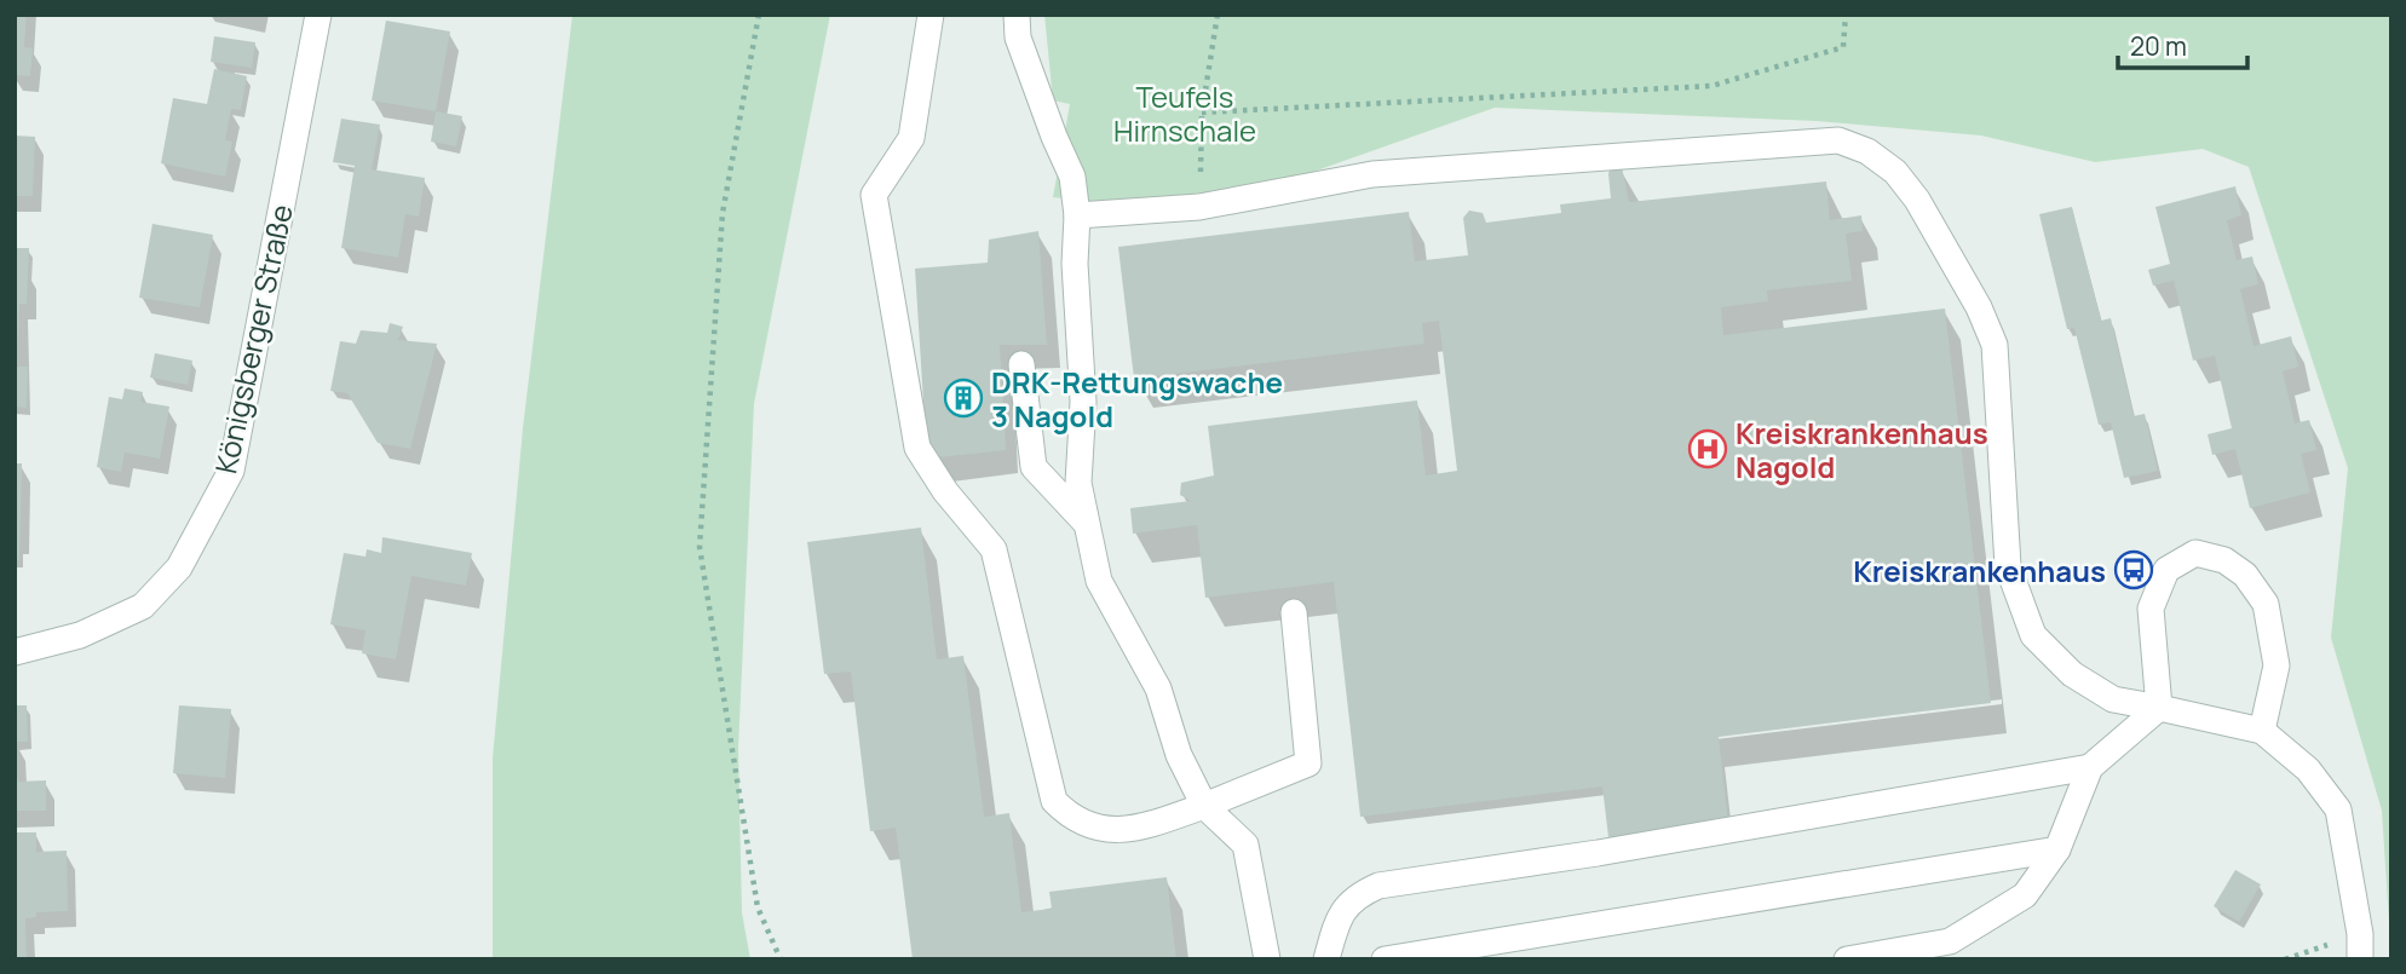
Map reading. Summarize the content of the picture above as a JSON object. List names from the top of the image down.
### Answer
{
  "streets": {
    "street": ["Königsberger Straße"]
  },
  "parks": ["Teufels Hirnschale"],
  "places": {
    "building": ["DRK-Rettungswache 3 Nagold"],
    "hospital": ["Kreiskrankenhaus Nagold"],
    "bus stop": ["Kreiskrankenhaus"]
  },
  "scale_bar": "20 m"
}
